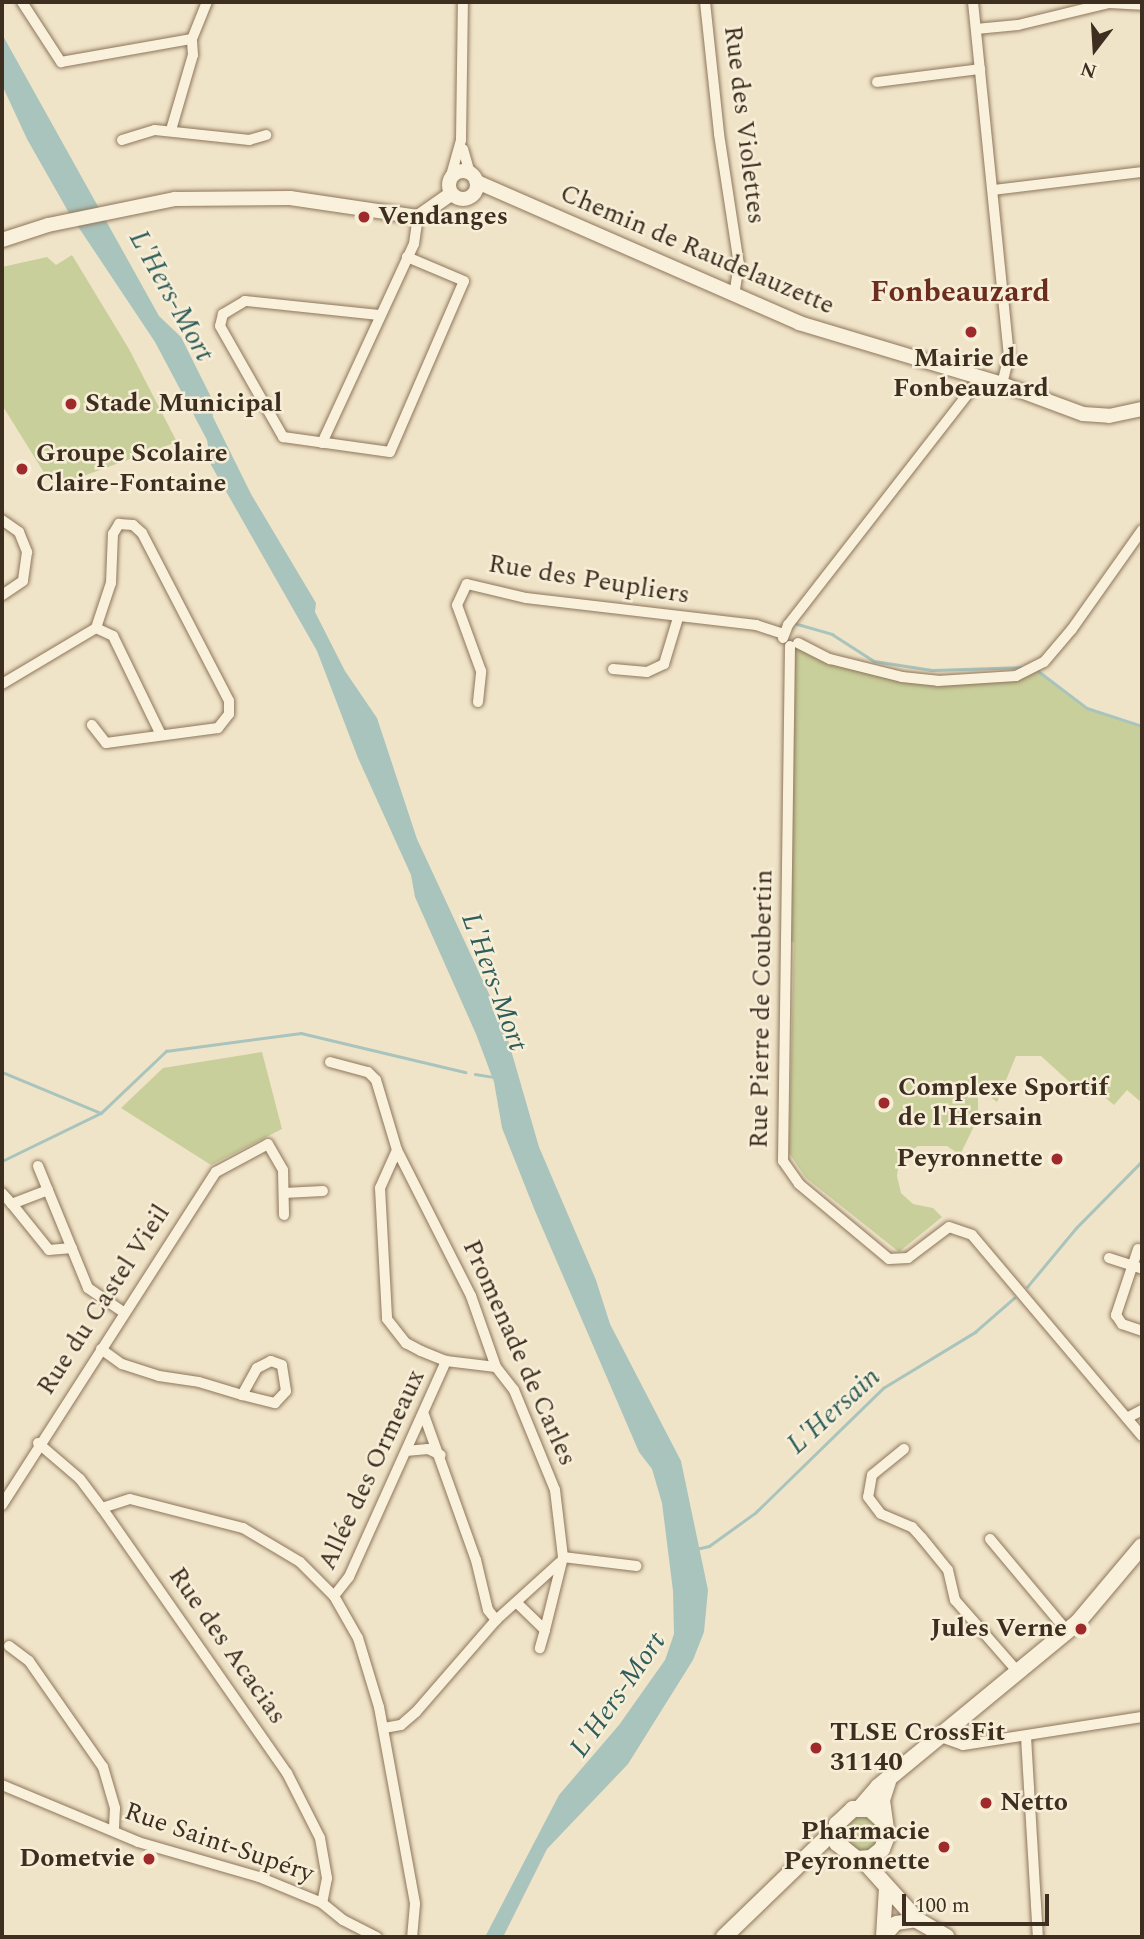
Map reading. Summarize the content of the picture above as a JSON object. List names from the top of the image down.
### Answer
{
  "streets": {
    "street": [
      "Rue des Violettes",
      "Chemin de Raudelauzette",
      "Rue des Peupliers",
      "Rue Pierre de Coubertin",
      "Rue du Castel Vieil",
      "Promenade de Carles",
      "Allée des Ormeaux",
      "Rue des Acacias",
      "Rue Saint-Supéry"
    ]
  },
  "crossings": [
    ["Rue des Violettes", "Chemin de Raudelauzette"],
    ["Rue du Castel Vieil", "Rue des Acacias"],
    ["Rue des Acacias", "Rue Saint-Supéry"]
  ],
  "districts": ["Fonbeauzard"],
  "water": ["L'Hers-Mort", "L'Hersain"],
  "places": [
    "Vendanges",
    "Mairie de Fonbeauzard",
    "Stade Municipal",
    "Groupe Scolaire Claire-Fontaine",
    "Complexe Sportif de l'Hersain",
    "Peyronnette",
    "Jules Verne",
    "TLSE CrossFit 31140",
    "Netto",
    "Pharmacie Peyronnette",
    "Dometvie"
  ],
  "scale_bar": "100 m",
  "north": "bottom"
}
